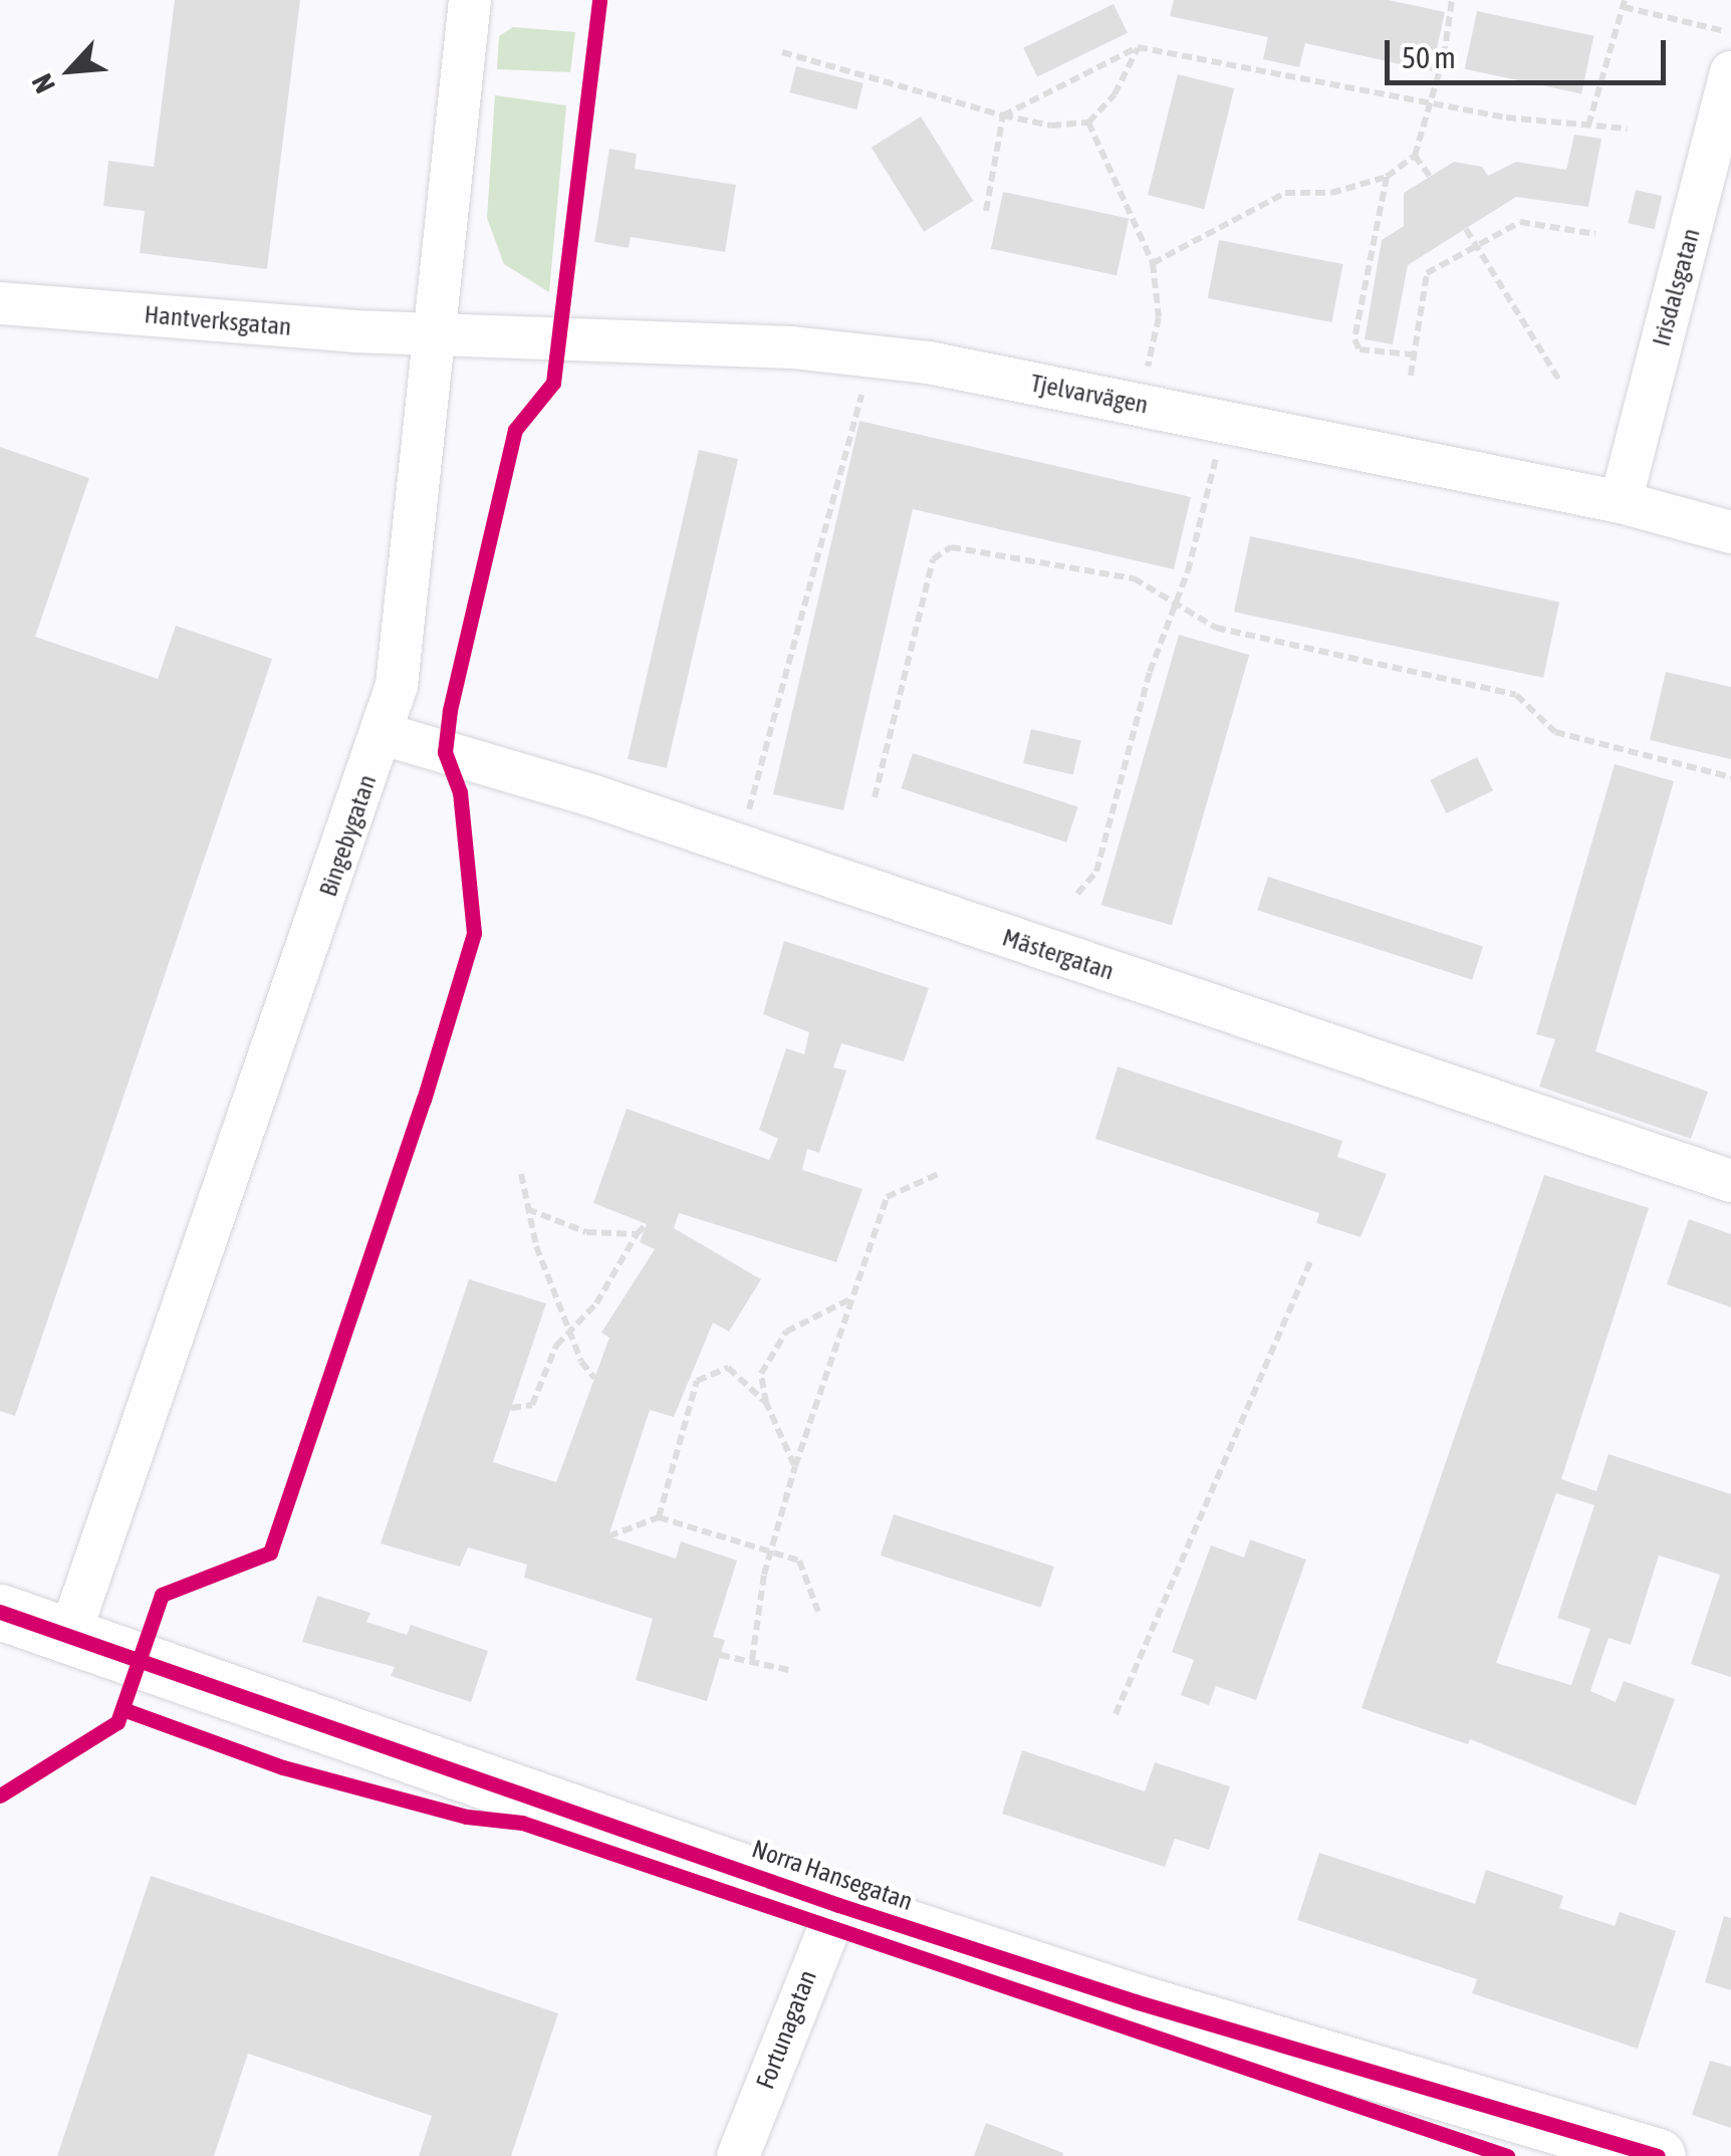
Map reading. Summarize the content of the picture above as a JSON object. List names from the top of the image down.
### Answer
{
  "streets": {
    "main road": ["Norra Hansegatan"],
    "street": [
      "Irisdalsgatan",
      "Hantverksgatan",
      "Tjelvarvägen",
      "Bingebygatan",
      "Mästergatan",
      "Fortunagatan"
    ]
  },
  "crossings": [
    ["Irisdalsgatan", "Tjelvarvägen"],
    ["Hantverksgatan", "Tjelvarvägen"],
    ["Hantverksgatan", "Bingebygatan"],
    ["Tjelvarvägen", "Bingebygatan"],
    ["Bingebygatan", "Mästergatan"],
    ["Bingebygatan", "Norra Hansegatan"],
    ["Norra Hansegatan", "Fortunagatan"]
  ],
  "scale_bar": "50 m",
  "north": "bottom left"
}
